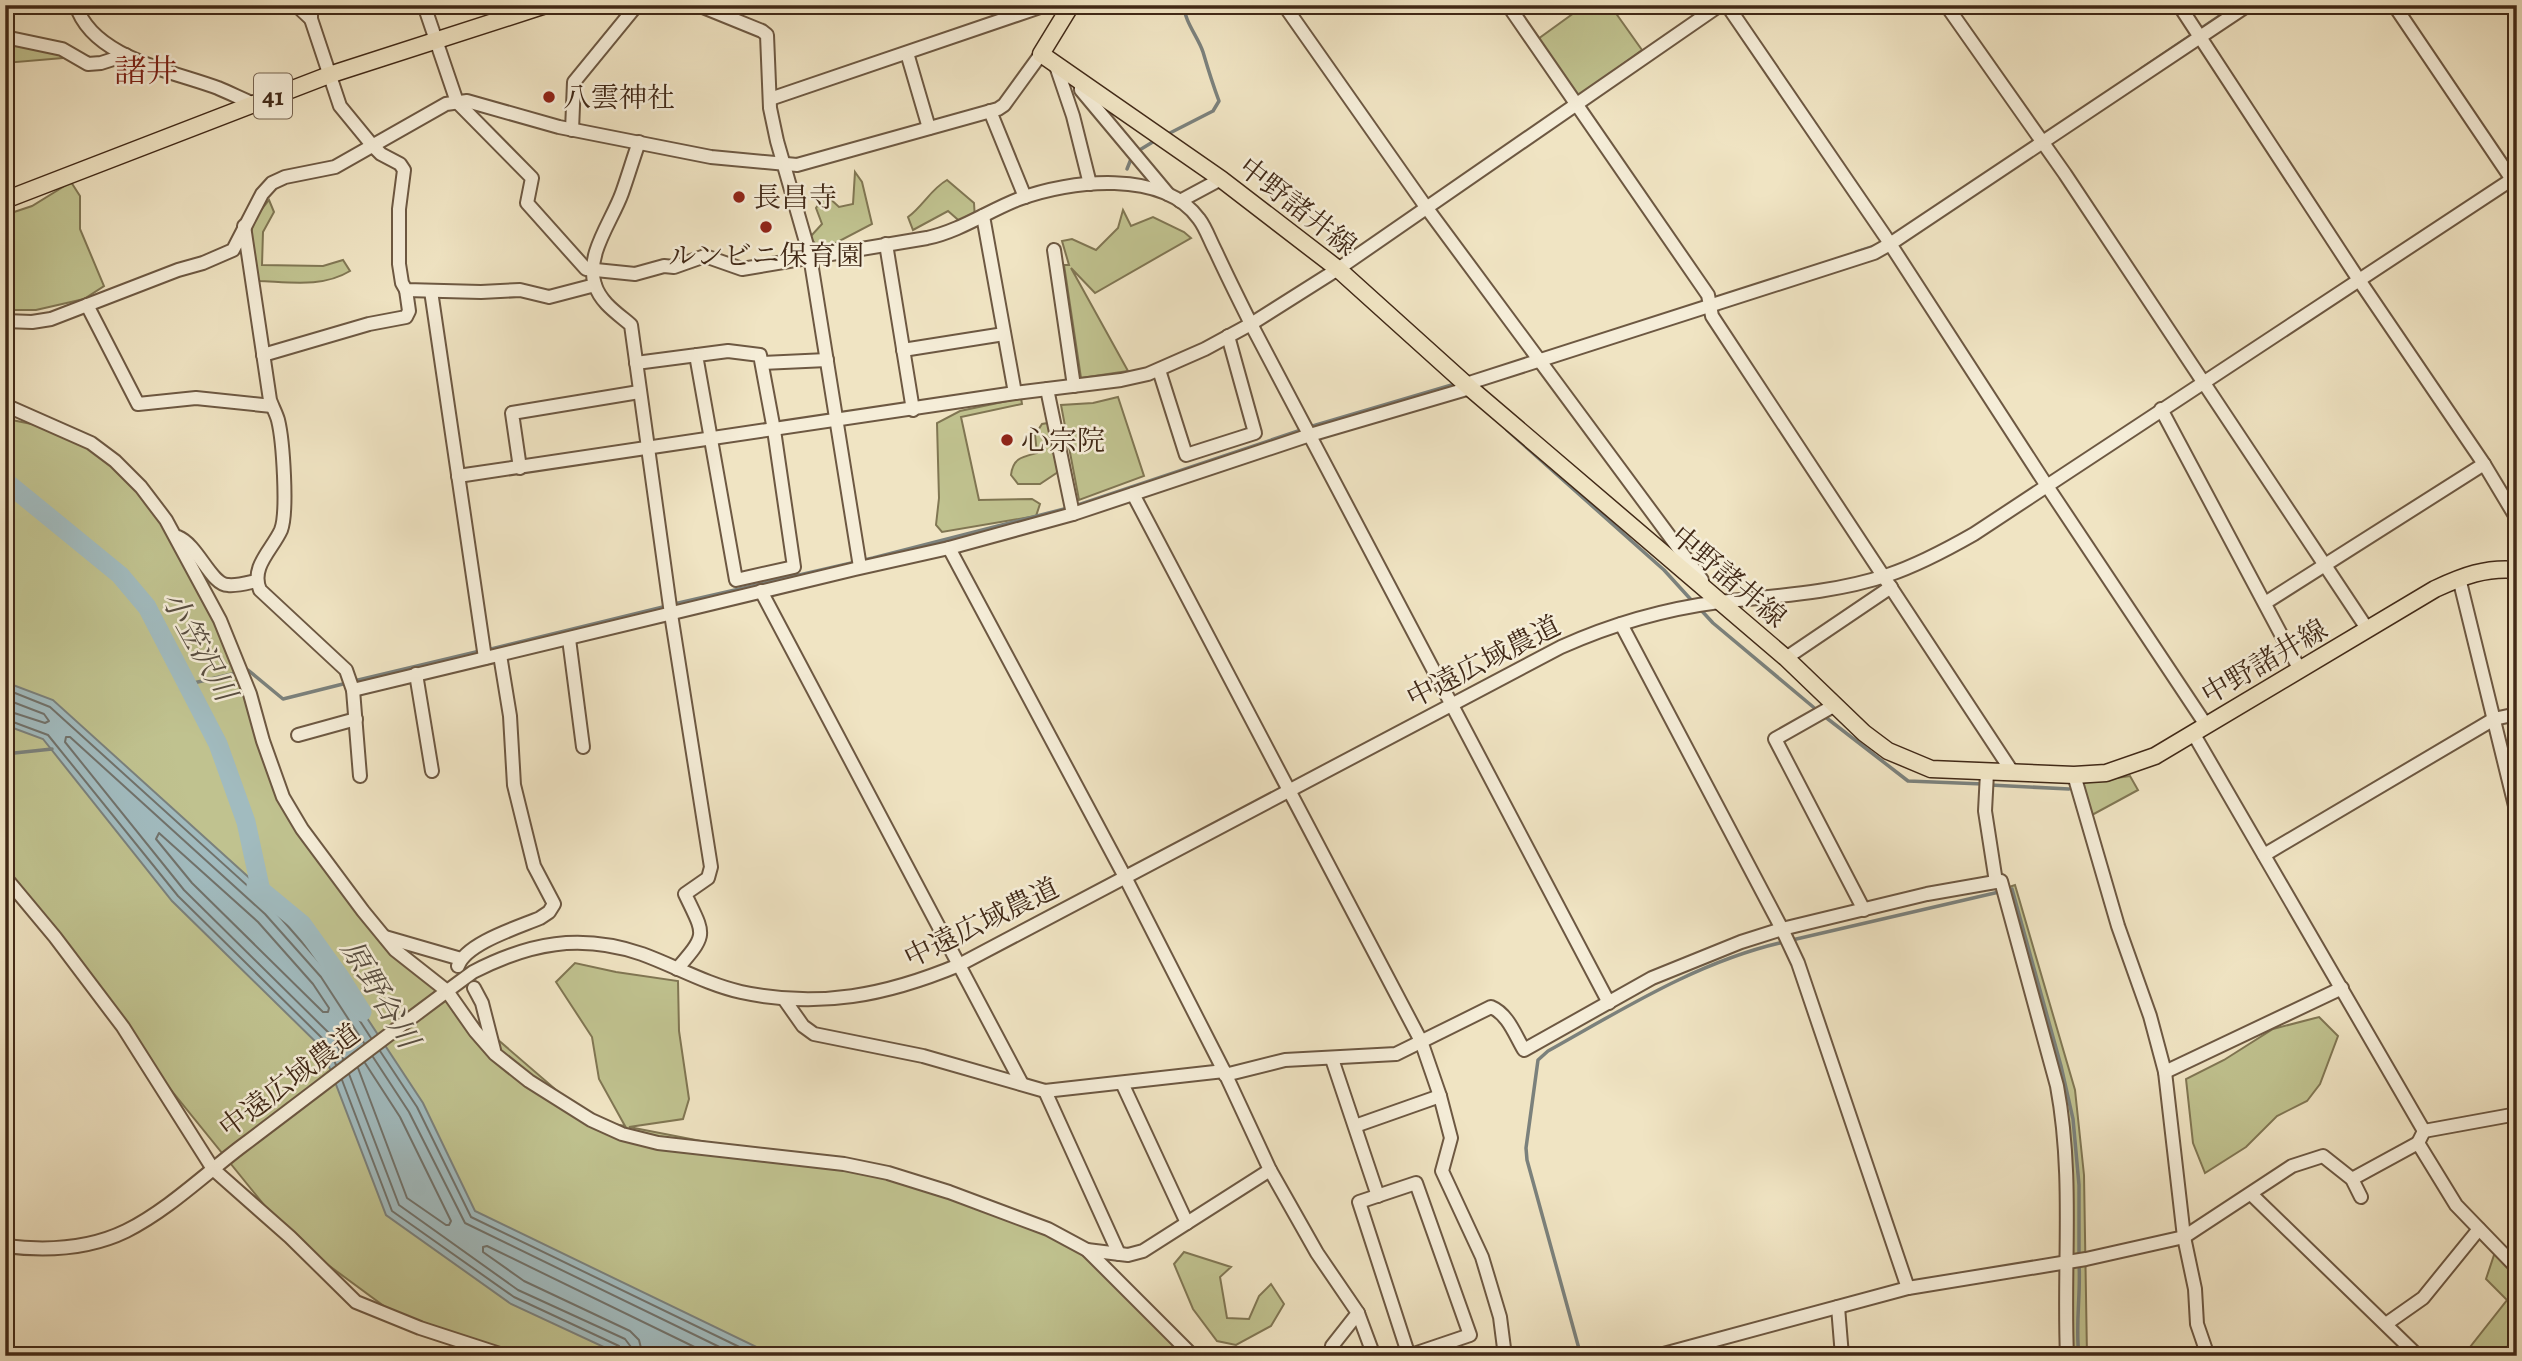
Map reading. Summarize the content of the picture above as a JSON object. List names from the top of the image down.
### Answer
{
  "streets": {
    "main road": ["41", "中野諸井線"],
    "street": ["中遠広域農道"]
  },
  "crossings": [
    ["中野諸井線", "中遠広域農道"]
  ],
  "districts": ["諸井"],
  "water": ["小笠沢川", "原野谷川"],
  "places": [
    "八雲神社",
    "長昌寺",
    "ルンビニ保育園",
    "心宗院"
  ]
}
